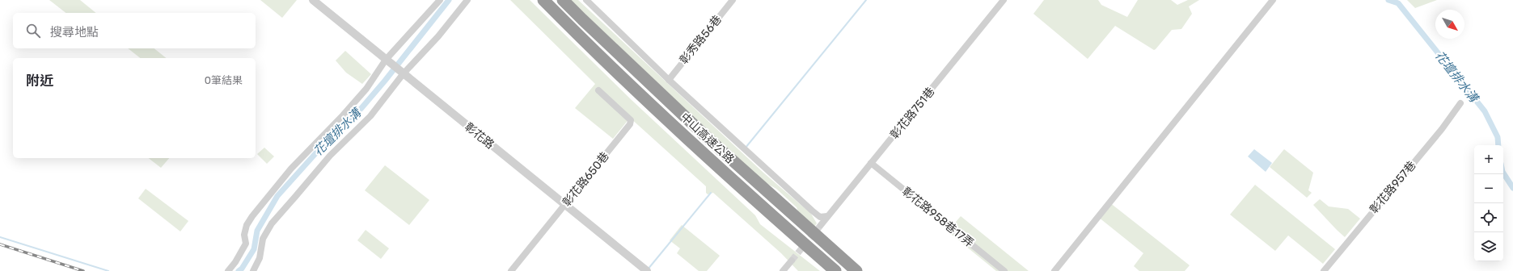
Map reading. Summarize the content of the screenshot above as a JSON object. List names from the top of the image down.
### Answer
{
  "streets": {
    "highway": ["中山高速公路"],
    "street": [
      "彰秀路56巷",
      "彰花路751巷",
      "彰花路",
      "彰花路650巷",
      "彰花路957巷",
      "彰花路958巷17弄"
    ]
  },
  "crossings": [
    ["彰花路751巷", "彰花路958巷17弄"],
    ["彰花路", "彰花路650巷"]
  ],
  "water": ["花壇排水溝"],
  "north": "bottom right",
  "page": {
    "search": "搜尋地點",
    "heading": ["附近", "0筆結果"],
    "map_buttons": ["+", "−"]
  }
}
